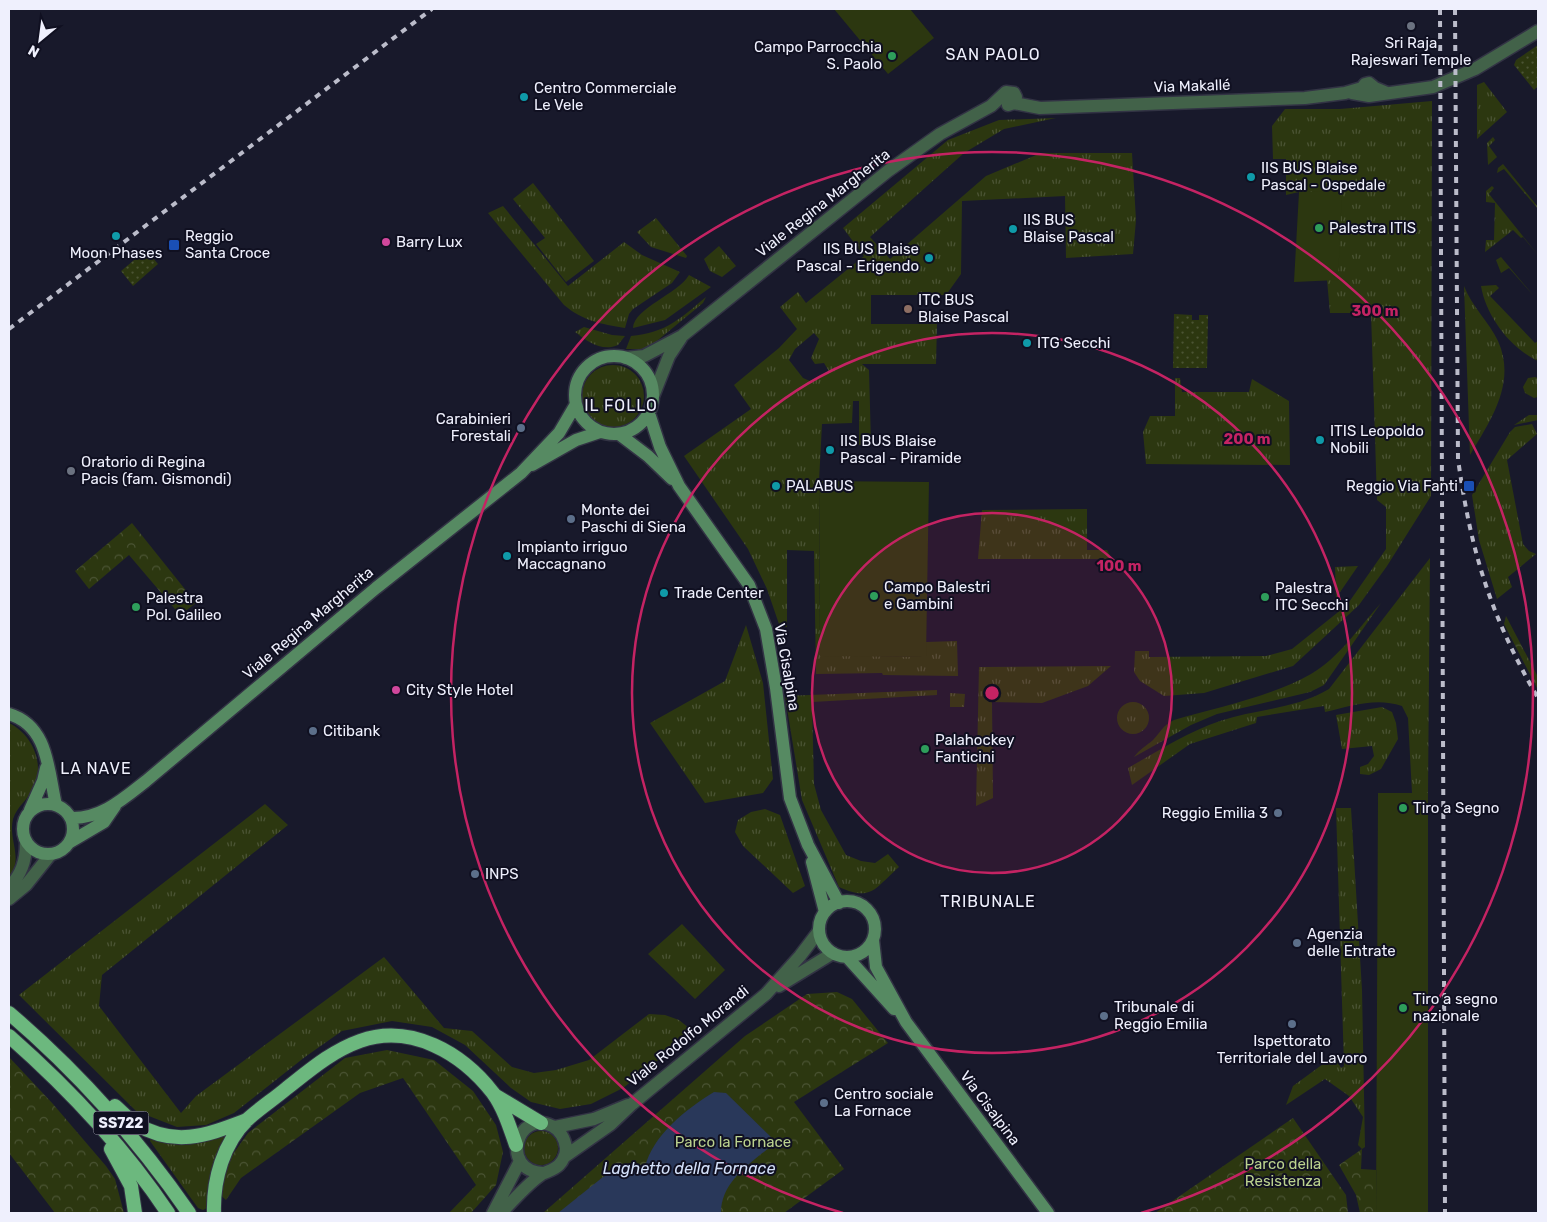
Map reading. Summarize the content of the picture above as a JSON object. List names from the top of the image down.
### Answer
{
  "streets": {
    "highway": ["SS722"],
    "main road": ["Viale Regina Margherita", "Via Cisalpina"],
    "street": ["Via Makallé", "Viale Rodolfo Morandi"]
  },
  "crossings": [
    ["Via Makallé", "Viale Regina Margherita"],
    ["Viale Regina Margherita", "Via Cisalpina"],
    ["Via Cisalpina", "Viale Rodolfo Morandi"]
  ],
  "districts": [
    "SAN PAOLO",
    "IL FOLLO",
    "LA NAVE",
    "TRIBUNALE"
  ],
  "water": ["Laghetto della Fornace"],
  "parks": ["Parco la Fornace", "Parco della Resistenza"],
  "places": {
    "other": [
      "Sri Raja Rajeswari Temple",
      "Campo Parrocchia S. Paolo",
      "Centro Commerciale Le Vele",
      "IIS BUS Blaise Pascal - Ospedale",
      "Palestra ITIS",
      "IIS BUS Blaise Pascal",
      "Moon Phases",
      "Barry Lux",
      "IIS BUS Blaise Pascal - Erigendo",
      "ITC BUS Blaise Pascal",
      "ITG Secchi",
      "Carabinieri Forestali",
      "ITIS Leopoldo Nobili",
      "IIS BUS Blaise Pascal - Piramide",
      "Oratorio di Regina Pacis (fam. Gismondi)",
      "PALABUS",
      "Monte dei Paschi di Siena",
      "Impianto irriguo Maccagnano",
      "Trade Center",
      "Campo Balestri e Gambini",
      "Palestra ITC Secchi",
      "Palestra Pol. Galileo",
      "City Style Hotel",
      "Citibank",
      "Palahockey Fanticini",
      "Tiro a Segno",
      "Reggio Emilia 3",
      "INPS",
      "Agenzia delle Entrate",
      "Tiro a segno nazionale",
      "Tribunale di Reggio Emilia",
      "Ispettorato Territoriale del Lavoro",
      "Centro sociale La Fornace"
    ],
    "transit": ["Reggio Santa Croce", "Reggio Via Fanti"]
  },
  "north": "bottom left",
  "rings": ["300 m", "200 m", "100 m"]
}
